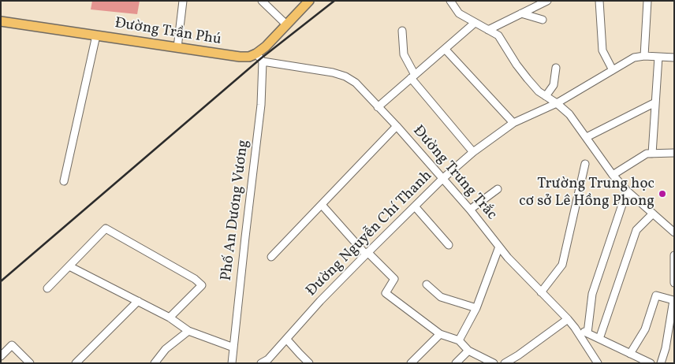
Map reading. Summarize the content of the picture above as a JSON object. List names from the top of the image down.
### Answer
{
  "streets": {
    "main road": ["Đường Trần Phú"],
    "street": ["Đường Trưng Trắc", "Phố An Dương Vương", "Đường Nguyễn Chí Thanh"]
  },
  "crossings": [
    ["Đường Trần Phú", "Đường Trưng Trắc"],
    ["Đường Trần Phú", "Phố An Dương Vương"],
    ["Đường Trưng Trắc", "Phố An Dương Vương"],
    ["Đường Trưng Trắc", "Đường Nguyễn Chí Thanh"]
  ],
  "places": ["Trường Trung học cơ sở Lê Hồng Phong"]
}
